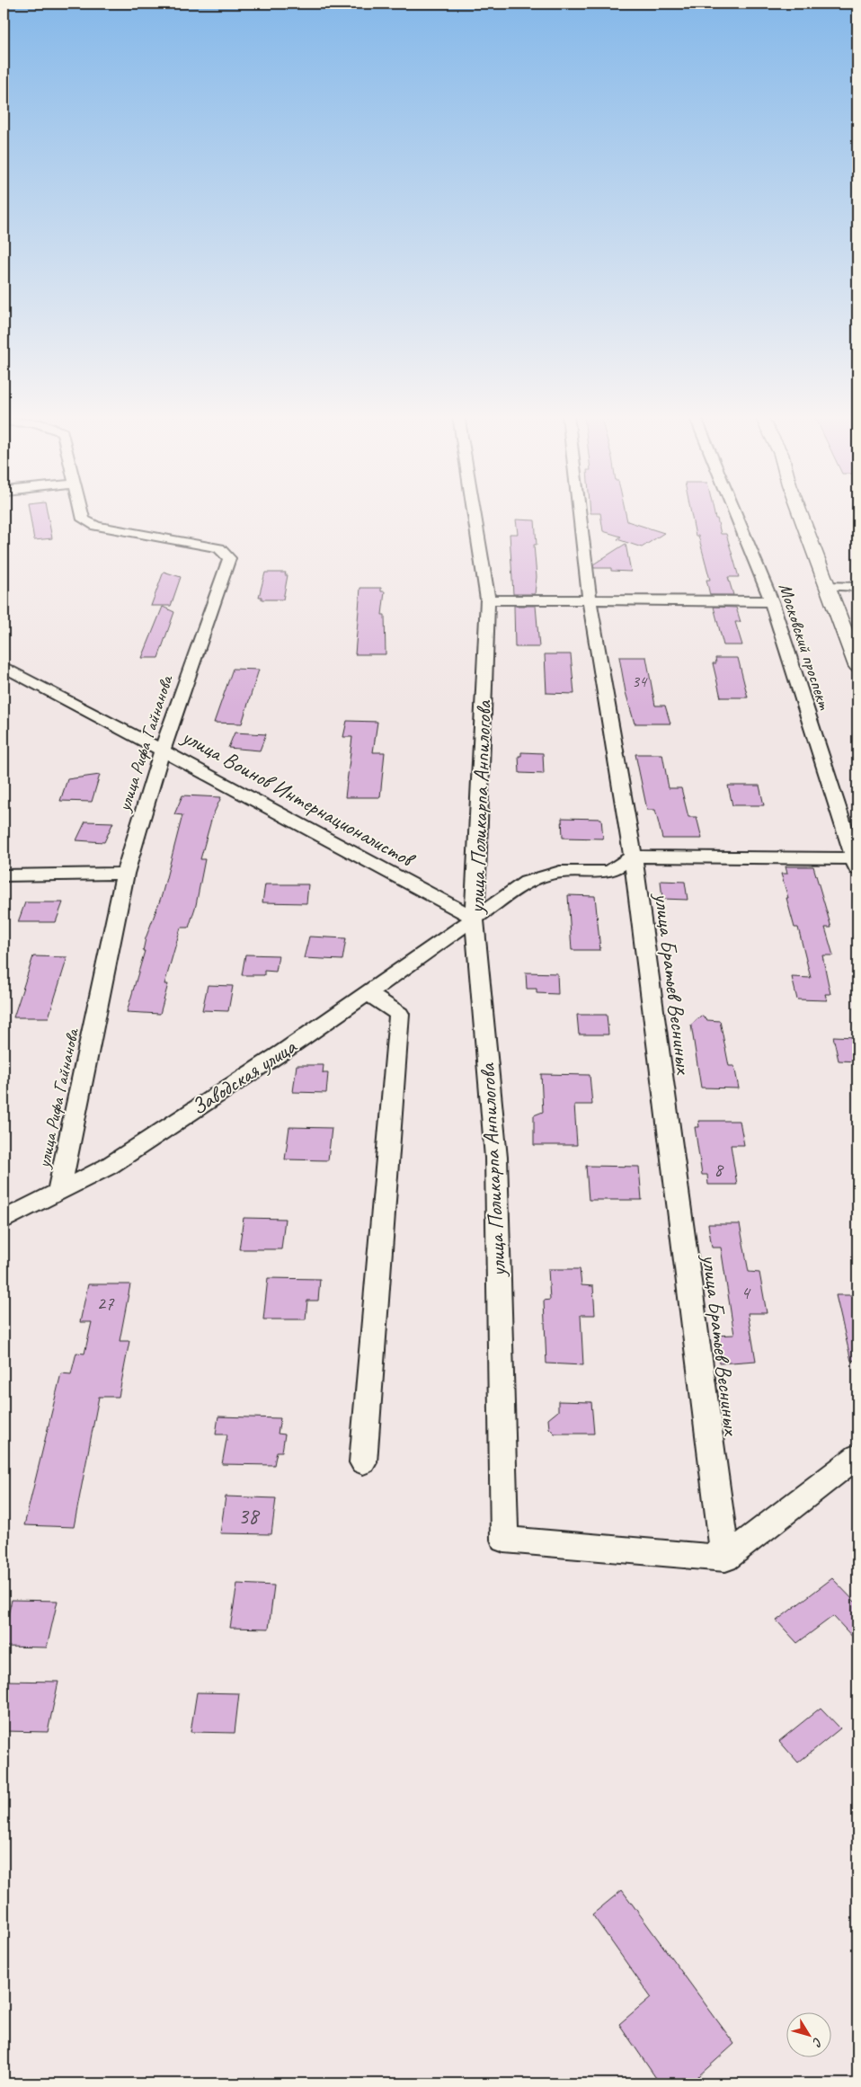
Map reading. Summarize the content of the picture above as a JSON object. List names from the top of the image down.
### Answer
{
  "streets": {
    "main road": ["Московский проспект"],
    "street": [
      "улица Рифа Гайнанова",
      "улица Воинов Интернационалистов",
      "улица Поликарпа Анпилогова",
      "улица Братьев Весниных",
      "Заводская улица"
    ]
  },
  "crossings": [
    ["улица Рифа Гайнанова", "улица Воинов Интернационалистов"],
    ["улица Рифа Гайнанова", "Заводская улица"],
    ["улица Воинов Интернационалистов", "улица Поликарпа Анпилогова"],
    ["улица Воинов Интернационалистов", "Заводская улица"],
    ["улица Поликарпа Анпилогова", "улица Братьев Весниных"],
    ["улица Поликарпа Анпилогова", "Заводская улица"],
    ["улица Братьев Весниных", "Заводская улица"]
  ],
  "house_numbers": [
    "34",
    "8",
    "4",
    "27",
    "38"
  ],
  "north": "bottom right"
}
